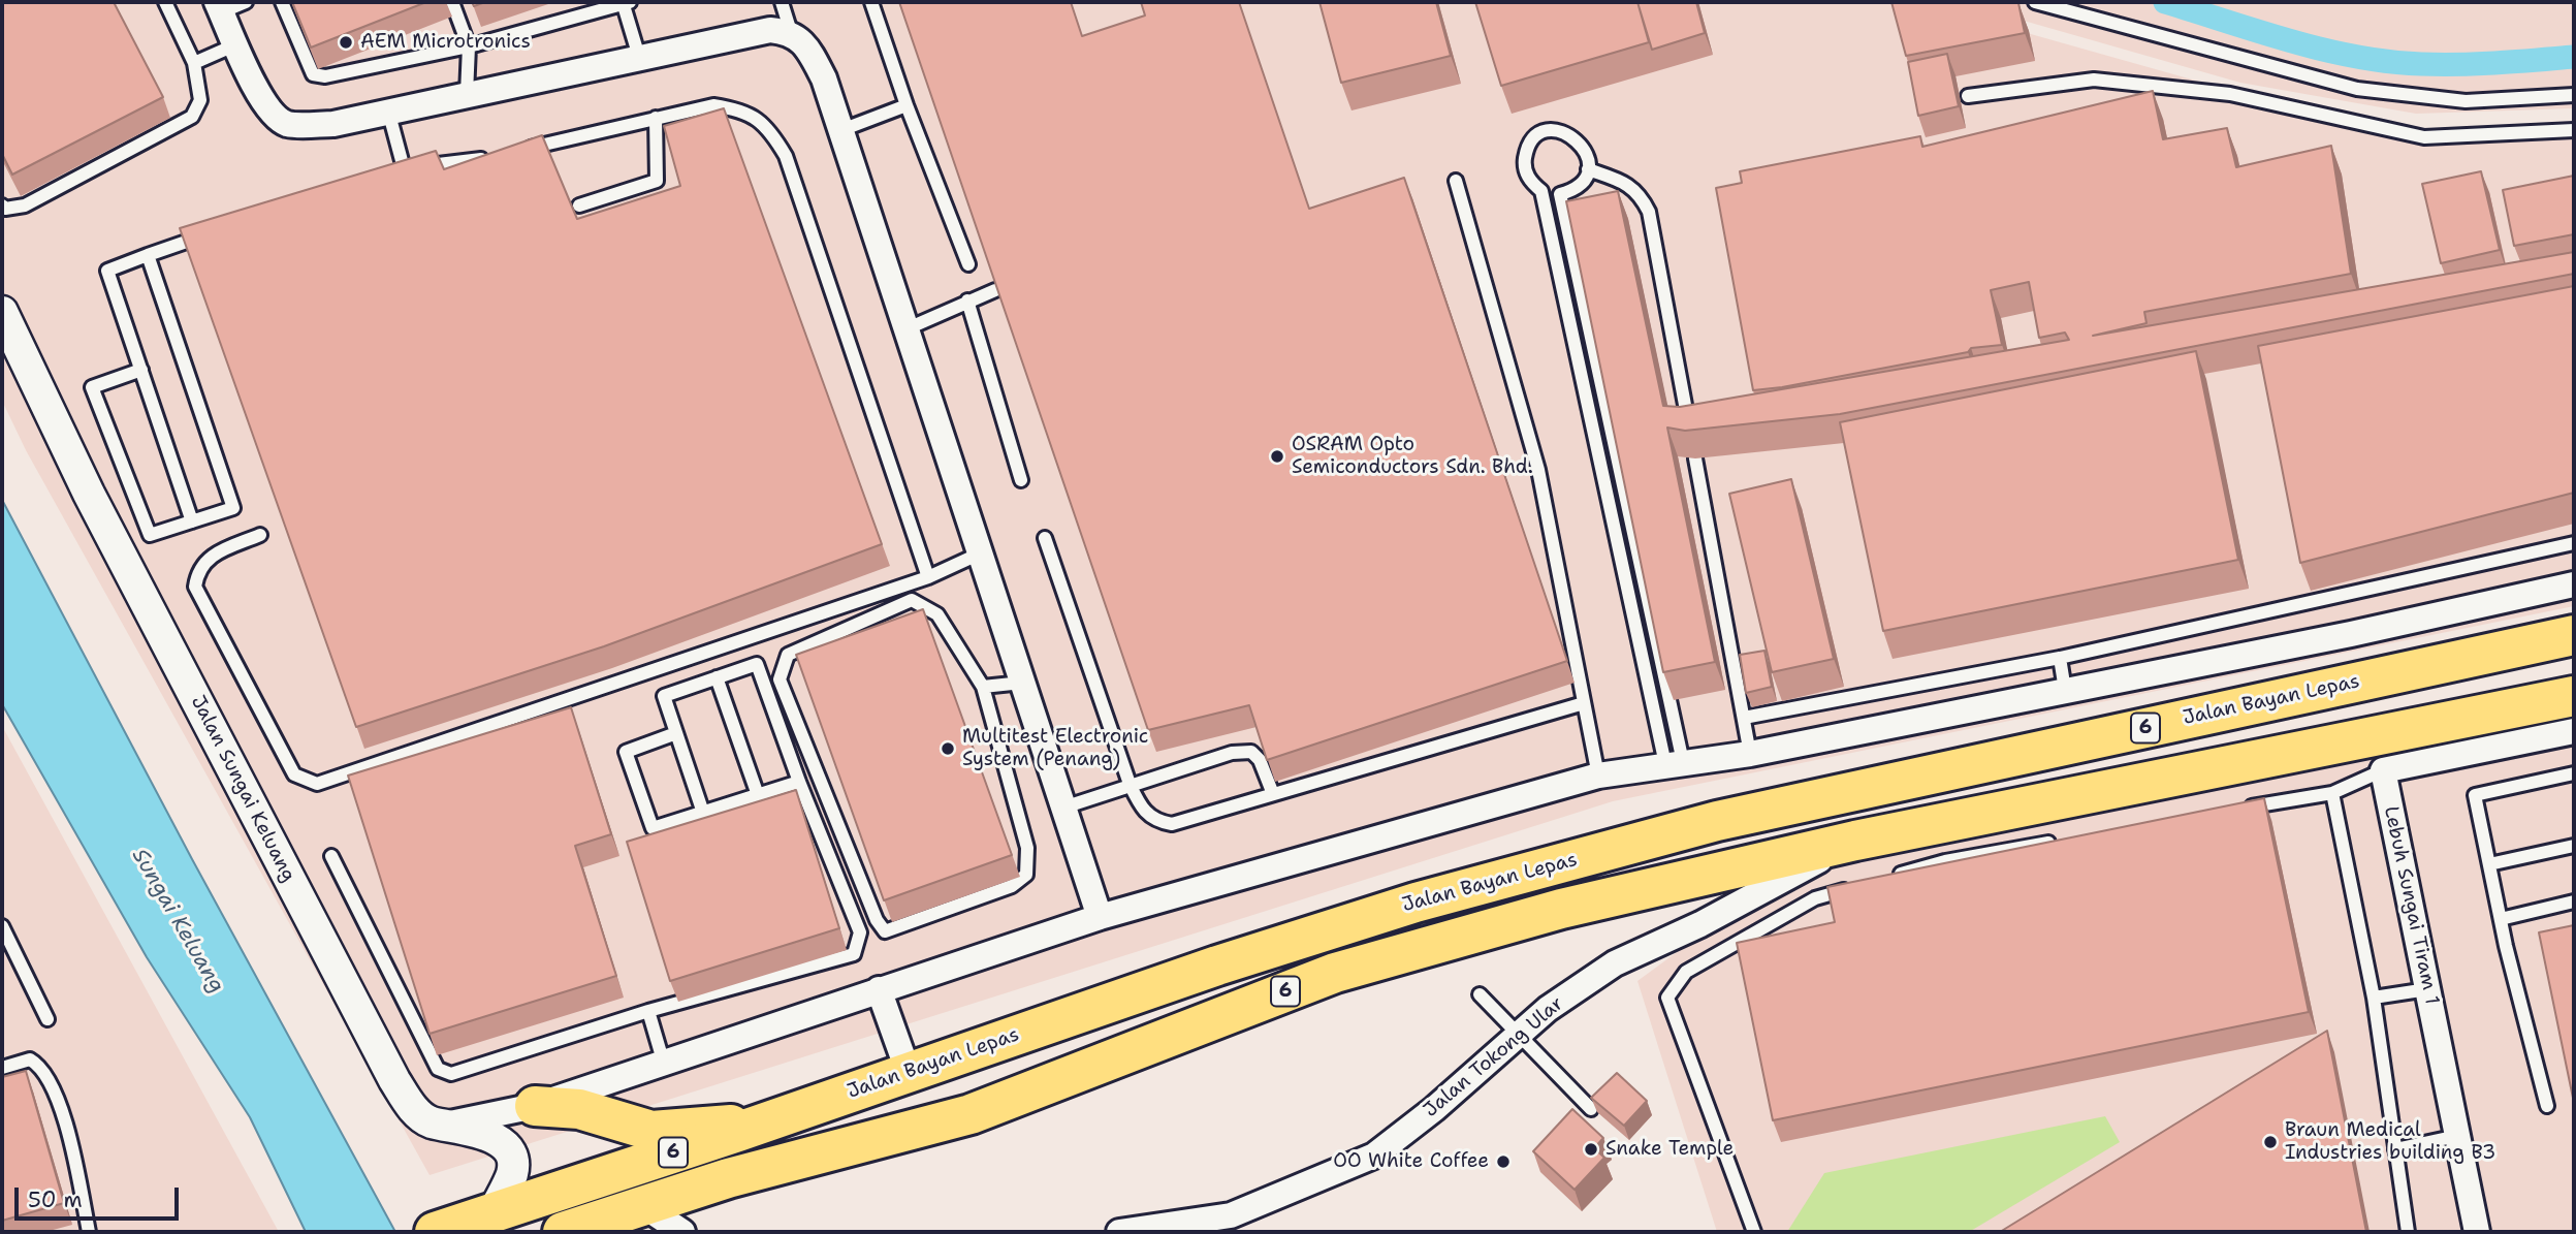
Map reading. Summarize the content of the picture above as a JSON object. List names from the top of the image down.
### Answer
{
  "streets": {
    "main road": ["Jalan Bayan Lepas", "6"],
    "street": ["Jalan Sungai Keluang", "Lebuh Sungai Tiram 1", "Jalan Tokong Ular"]
  },
  "crossings": [
    ["Jalan Bayan Lepas", "Jalan Sungai Keluang"],
    ["6", "Jalan Tokong Ular"]
  ],
  "water": ["Sungai Keluang"],
  "places": [
    "AEM Microtronics",
    "OSRAM Opto Semiconductors Sdn. Bhd.",
    "Multitest Electronic System (Penang)",
    "Braun Medical Industries building B3",
    "Snake Temple",
    "OO White Coffee"
  ],
  "scale_bar": "50 m"
}
